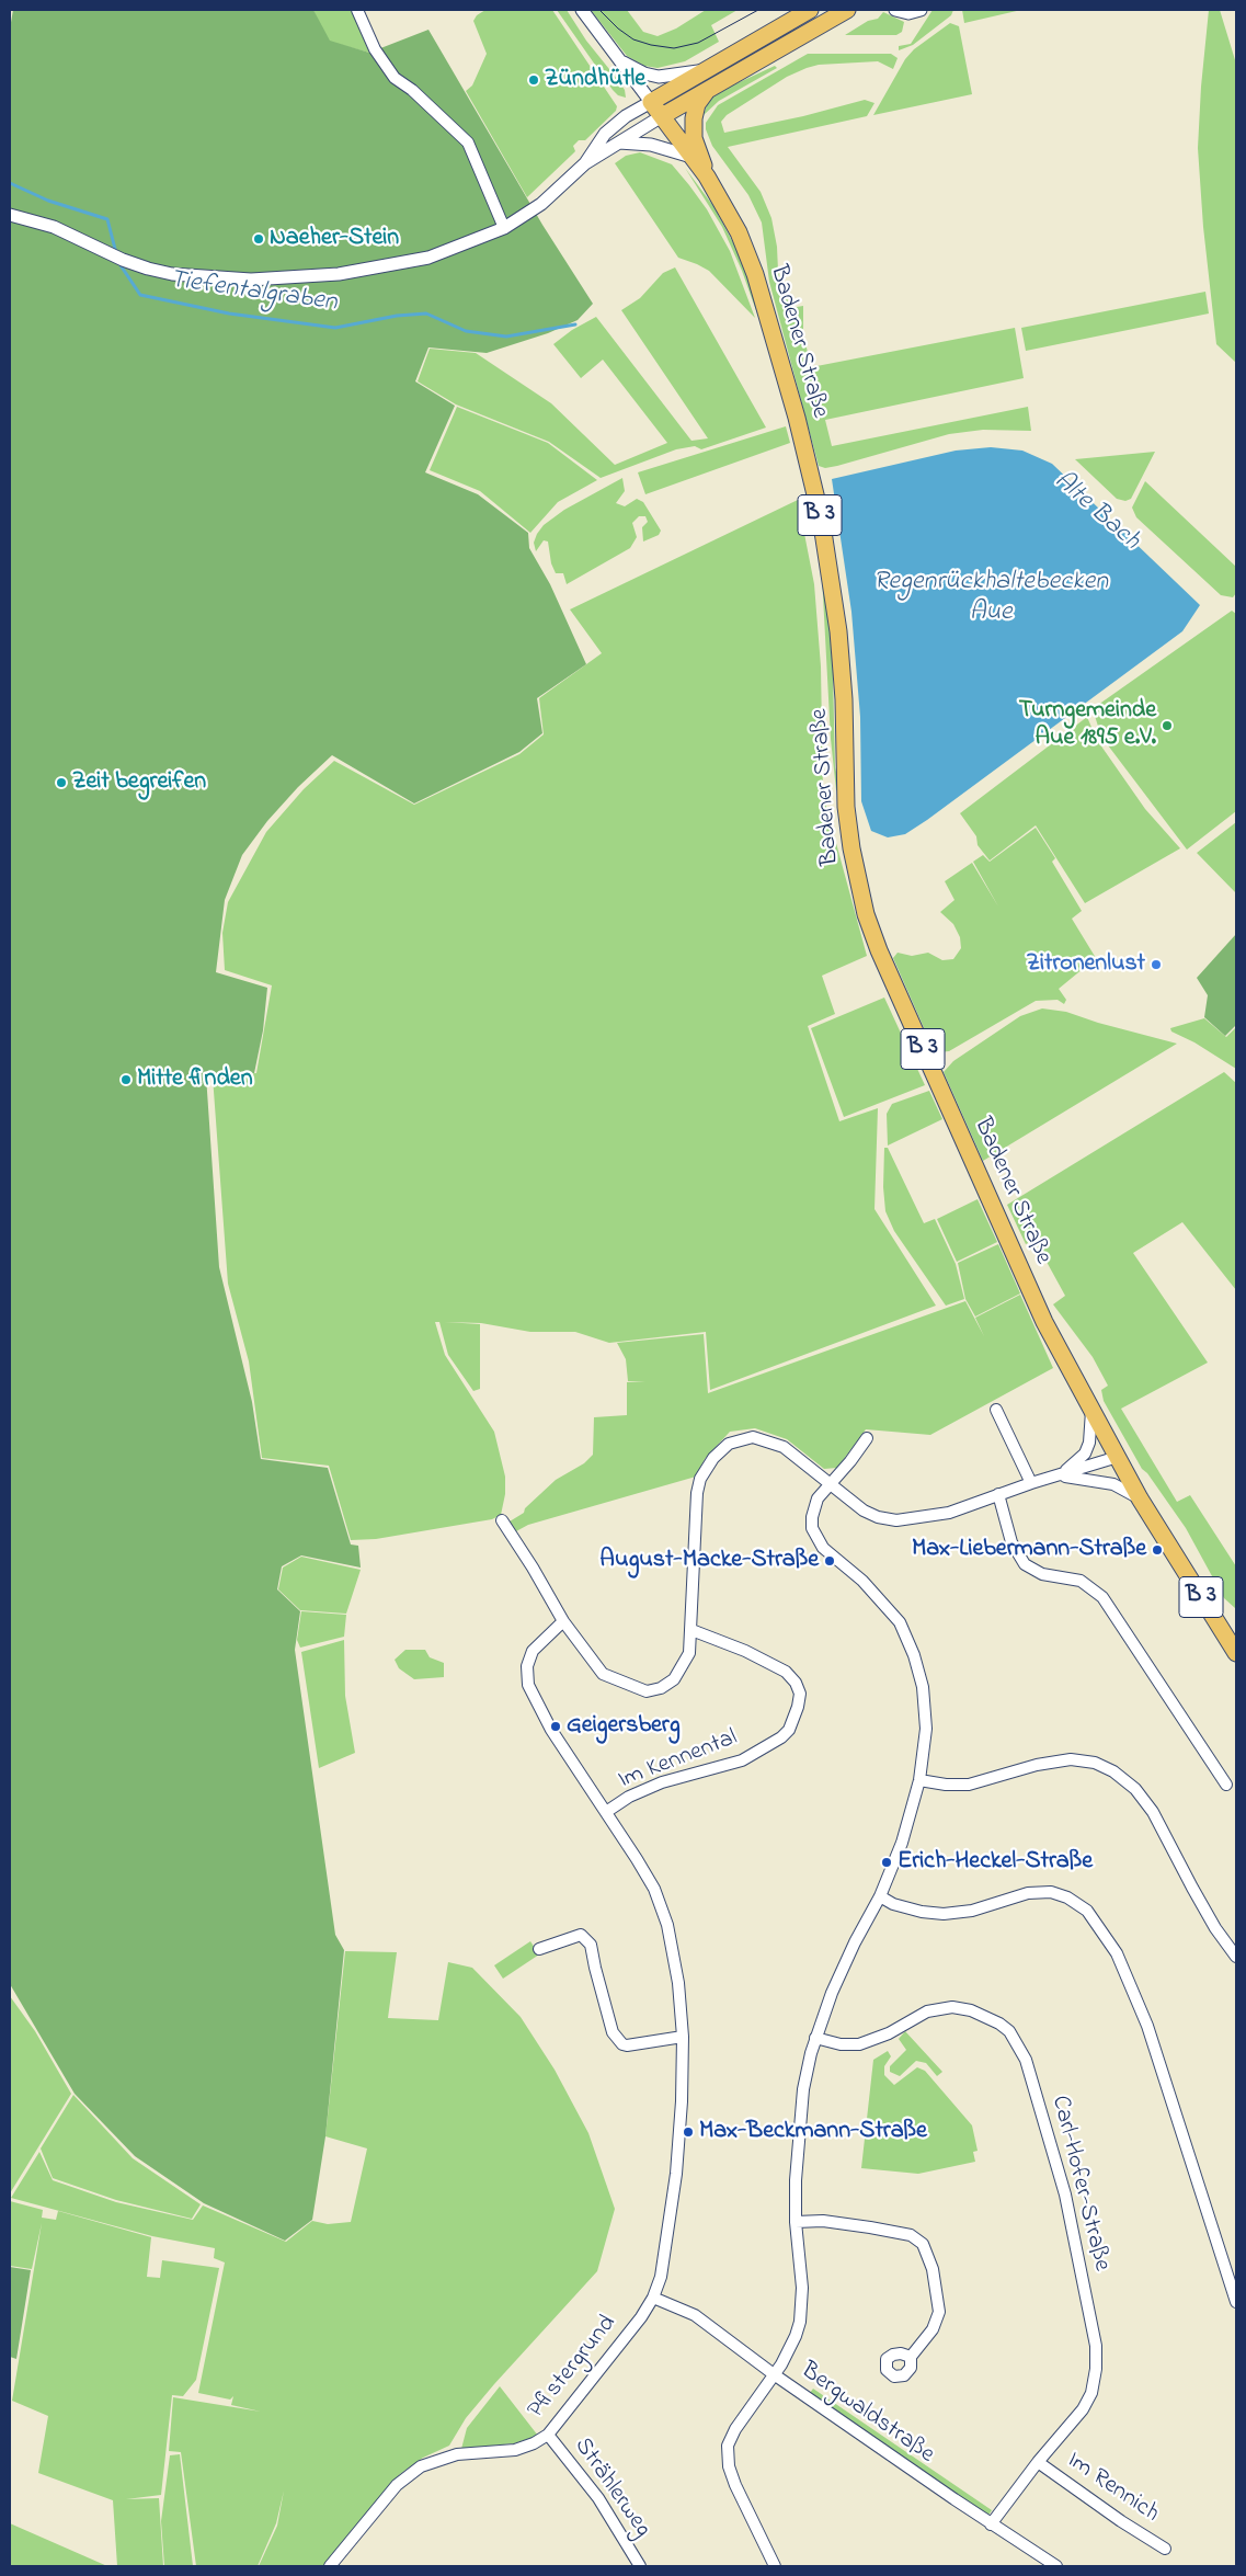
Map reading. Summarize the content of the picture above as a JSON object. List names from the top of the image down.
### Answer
{
  "streets": {
    "main road": ["Badener Straße", "B 3"],
    "street": [
      "Im Kennental",
      "Carl-Hofer-Straße",
      "Pfistergrund",
      "Bergwaldstraße",
      "Strählerweg",
      "Im Rennich"
    ]
  },
  "crossings": [
    ["Carl-Hofer-Straße", "Bergwaldstraße"],
    ["Carl-Hofer-Straße", "Im Rennich"],
    ["Pfistergrund", "Bergwaldstraße"],
    ["Pfistergrund", "Strählerweg"]
  ],
  "water": ["Tiefentalgraben", "Alte Bach", "Regenrückhaltebecken Aue"],
  "places": [
    "Zündhütle",
    "Naeher-Stein",
    "Turngemeinde Aue 1895 e.V.",
    "Zeit begreifen",
    "Zitronenlust",
    "Mitte finden",
    "Max-Liebermann-Straße",
    "August-Macke-Straße",
    "Geigersberg",
    "Erich-Heckel-Straße",
    "Max-Beckmann-Straße"
  ]
}
